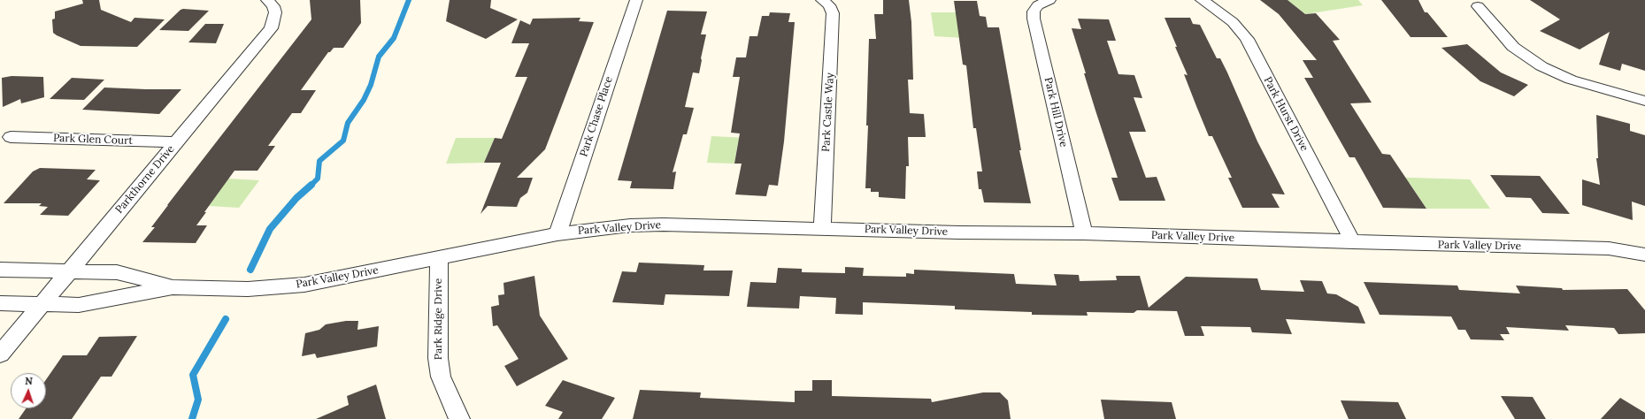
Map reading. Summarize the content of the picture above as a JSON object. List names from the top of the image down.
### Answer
{
  "streets": {
    "street": [
      "Park Castle Way",
      "Park Hill Drive",
      "Park Hurst Drive",
      "Park Chase Place",
      "Park Glen Court",
      "Parkthorne Drive",
      "Park Valley Drive",
      "Park Ridge Drive"
    ]
  },
  "crossings": [
    ["Park Castle Way", "Park Valley Drive"],
    ["Park Hill Drive", "Park Valley Drive"],
    ["Park Hurst Drive", "Park Valley Drive"],
    ["Park Chase Place", "Park Valley Drive"],
    ["Park Glen Court", "Parkthorne Drive"],
    ["Parkthorne Drive", "Park Valley Drive"],
    ["Park Valley Drive", "Park Ridge Drive"]
  ],
  "north": "top"
}
